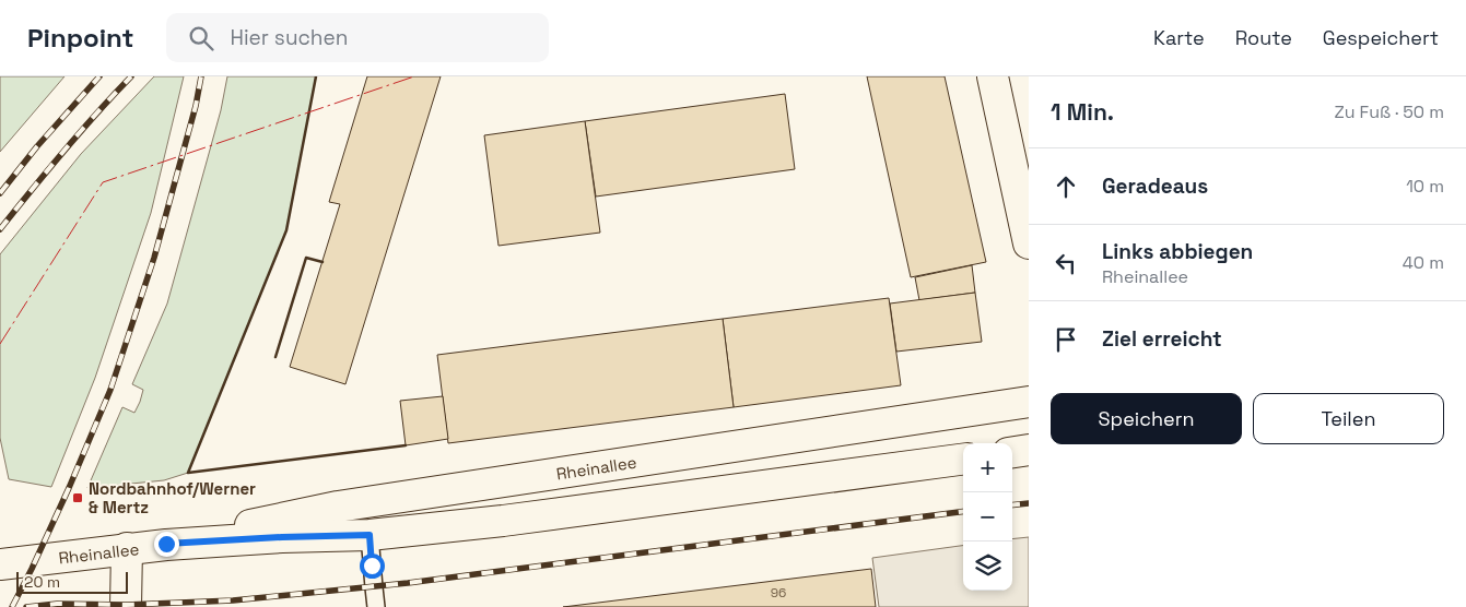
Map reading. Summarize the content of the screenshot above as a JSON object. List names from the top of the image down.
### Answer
{
  "streets": {
    "main road": ["Rheinallee"]
  },
  "places": {
    "transit": ["Nordbahnhof/Werner & Mertz"]
  },
  "house_numbers": ["96"],
  "scale_bar": "20 m",
  "page": {
    "header": "Pinpoint",
    "search": "Hier suchen",
    "nav": ["Karte", "Route", "Gespeichert"],
    "heading": ["1 Min.", "Zu Fuß · 50 m"],
    "list": [
      ["Geradeaus", "10 m"],
      ["Links abbiegen", "Rheinallee", "40 m"],
      "Ziel erreicht"
    ],
    "buttons": ["Speichern", "Teilen"],
    "map_buttons": ["+", "−"],
    "scale": "20 m"
  }
}
